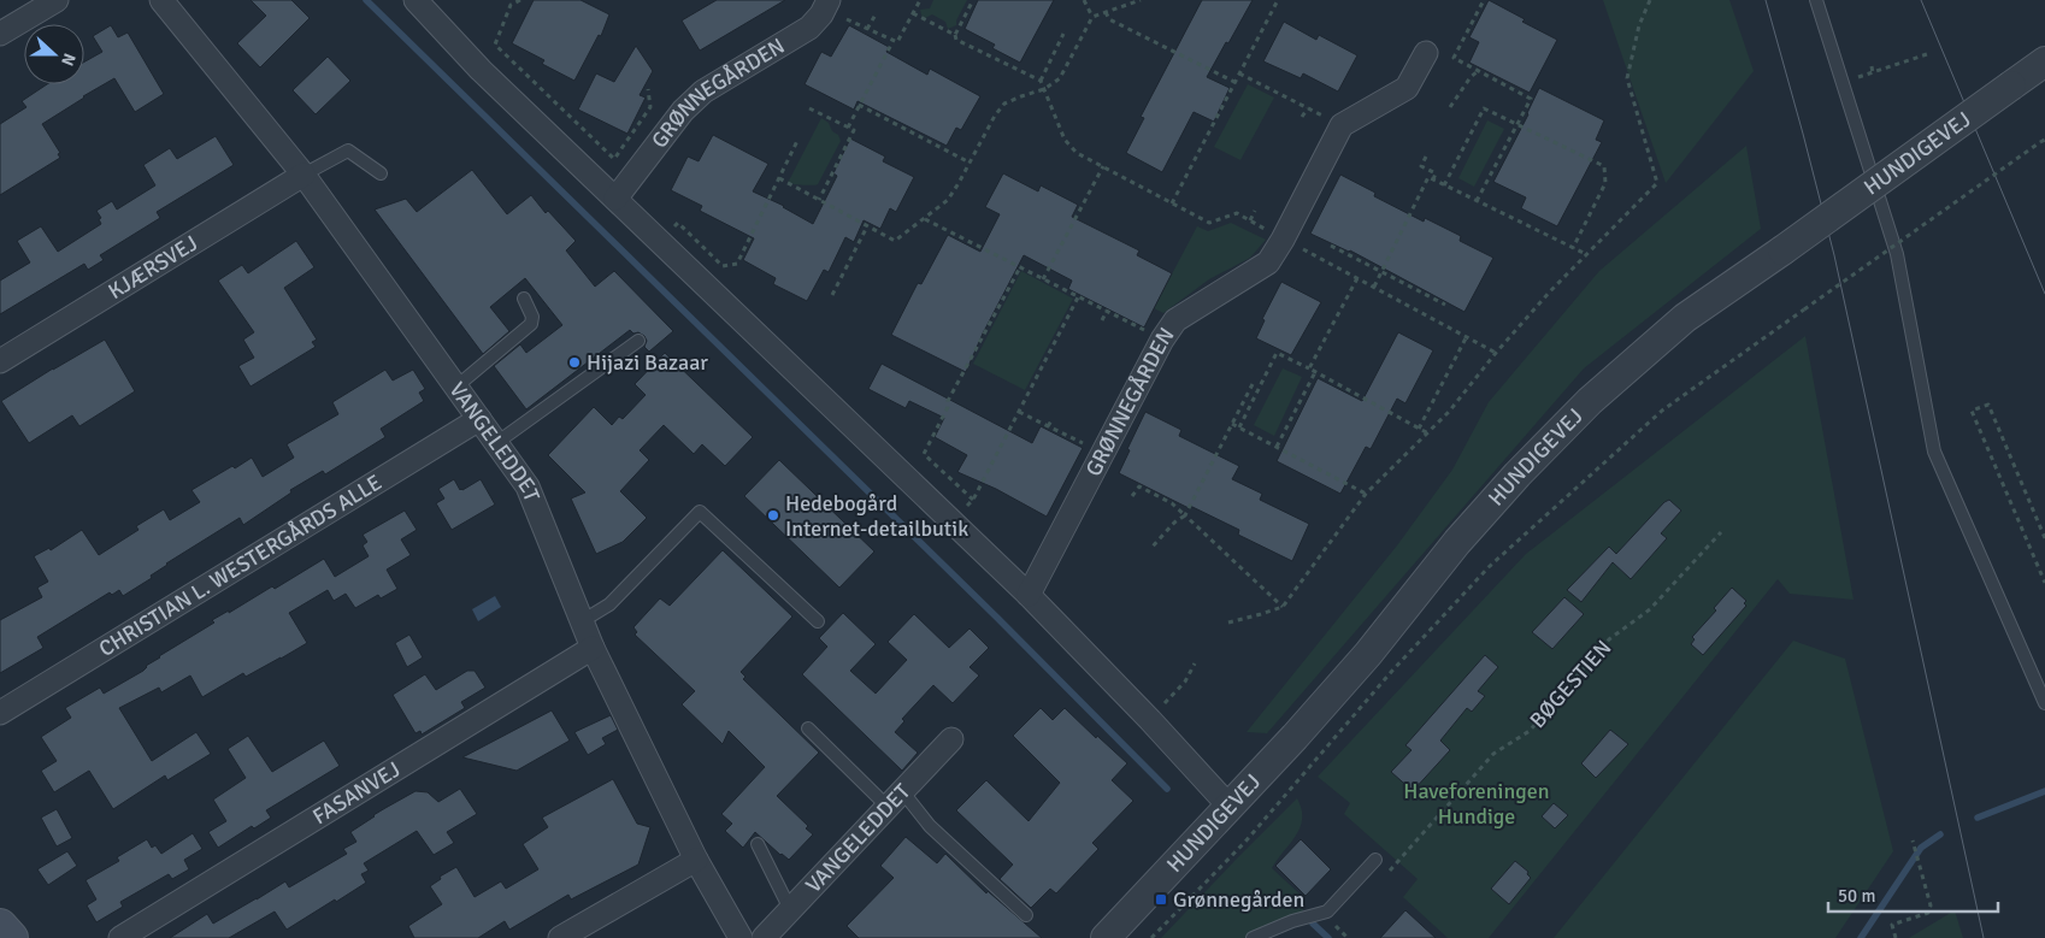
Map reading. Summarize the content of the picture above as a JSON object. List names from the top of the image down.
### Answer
{
  "streets": {
    "street": [
      "GRØNNEGÅRDEN",
      "HUNDIGEVEJ",
      "KJÆRSVEJ",
      "VANGELEDDET",
      "CHRISTIAN L. WESTERGÅRDS ALLE",
      "FASANVEJ"
    ],
    "path": ["BØGESTIEN"]
  },
  "crossings": [
    ["KJÆRSVEJ", "VANGELEDDET"],
    ["VANGELEDDET", "CHRISTIAN L. WESTERGÅRDS ALLE"],
    ["VANGELEDDET", "FASANVEJ"]
  ],
  "parks": ["Haveforeningen Hundige"],
  "places": {
    "other": ["Hijazi Bazaar", "Hedebogård Internet-detailbutik"],
    "transit": ["Grønnegården"]
  },
  "scale_bar": "50 m",
  "north": "right"
}
